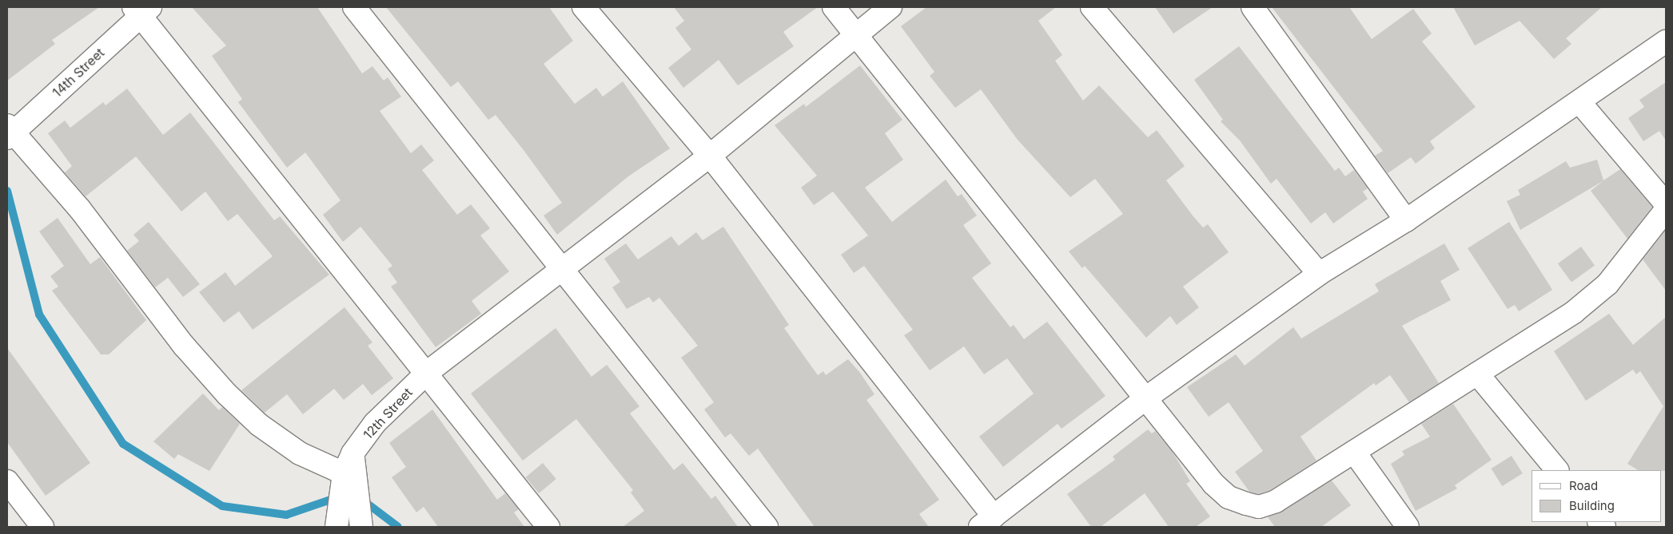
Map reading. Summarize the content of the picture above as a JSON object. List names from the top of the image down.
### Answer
{
  "streets": {
    "street": ["14th Street", "12th Street"]
  },
  "legend": ["Road", "Building"]
}
